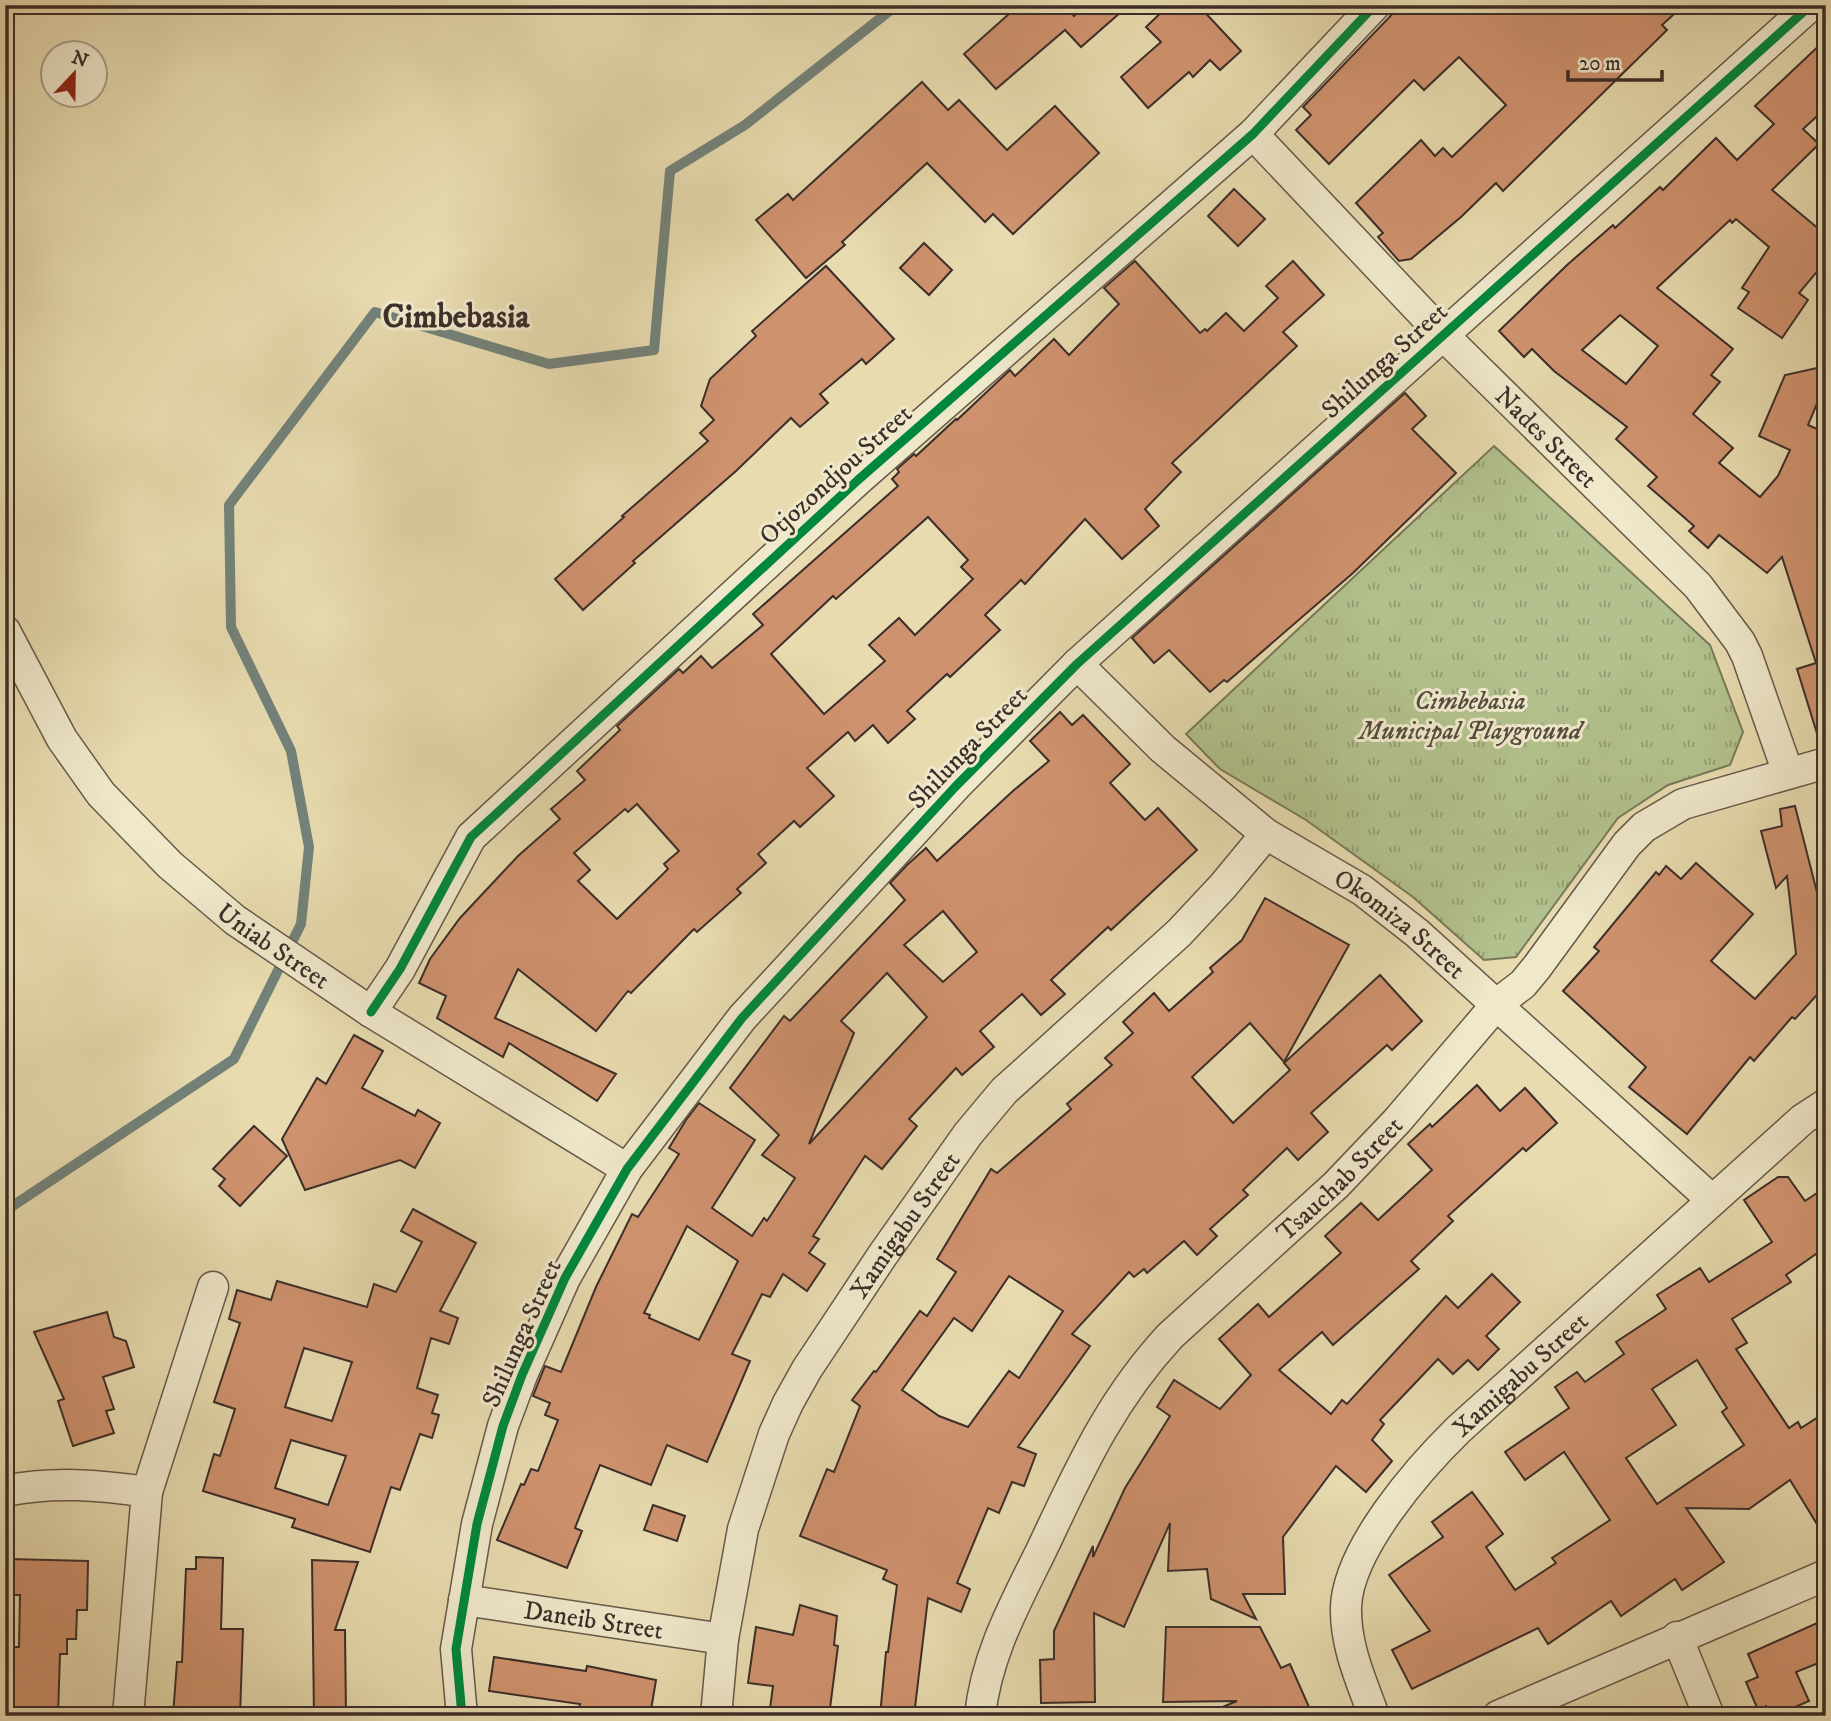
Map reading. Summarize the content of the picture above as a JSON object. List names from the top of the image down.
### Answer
{
  "streets": {
    "street": [
      "Shilunga Street",
      "Nades Street",
      "Otjozondjou Street",
      "Okomiza Street",
      "Uniab Street",
      "Tsauchab Street",
      "Xamigabu Street",
      "Daneib Street"
    ]
  },
  "crossings": [
    ["Shilunga Street", "Nades Street"],
    ["Shilunga Street", "Okomiza Street"],
    ["Shilunga Street", "Uniab Street"],
    ["Shilunga Street", "Daneib Street"],
    ["Nades Street", "Otjozondjou Street"],
    ["Nades Street", "Tsauchab Street"],
    ["Otjozondjou Street", "Uniab Street"],
    ["Okomiza Street", "Tsauchab Street"],
    ["Okomiza Street", "Xamigabu Street"],
    ["Xamigabu Street", "Daneib Street"]
  ],
  "districts": ["Cimbebasia"],
  "parks": ["Cimbebasia Municipal Playground"],
  "scale_bar": "20 m",
  "north": "top"
}
